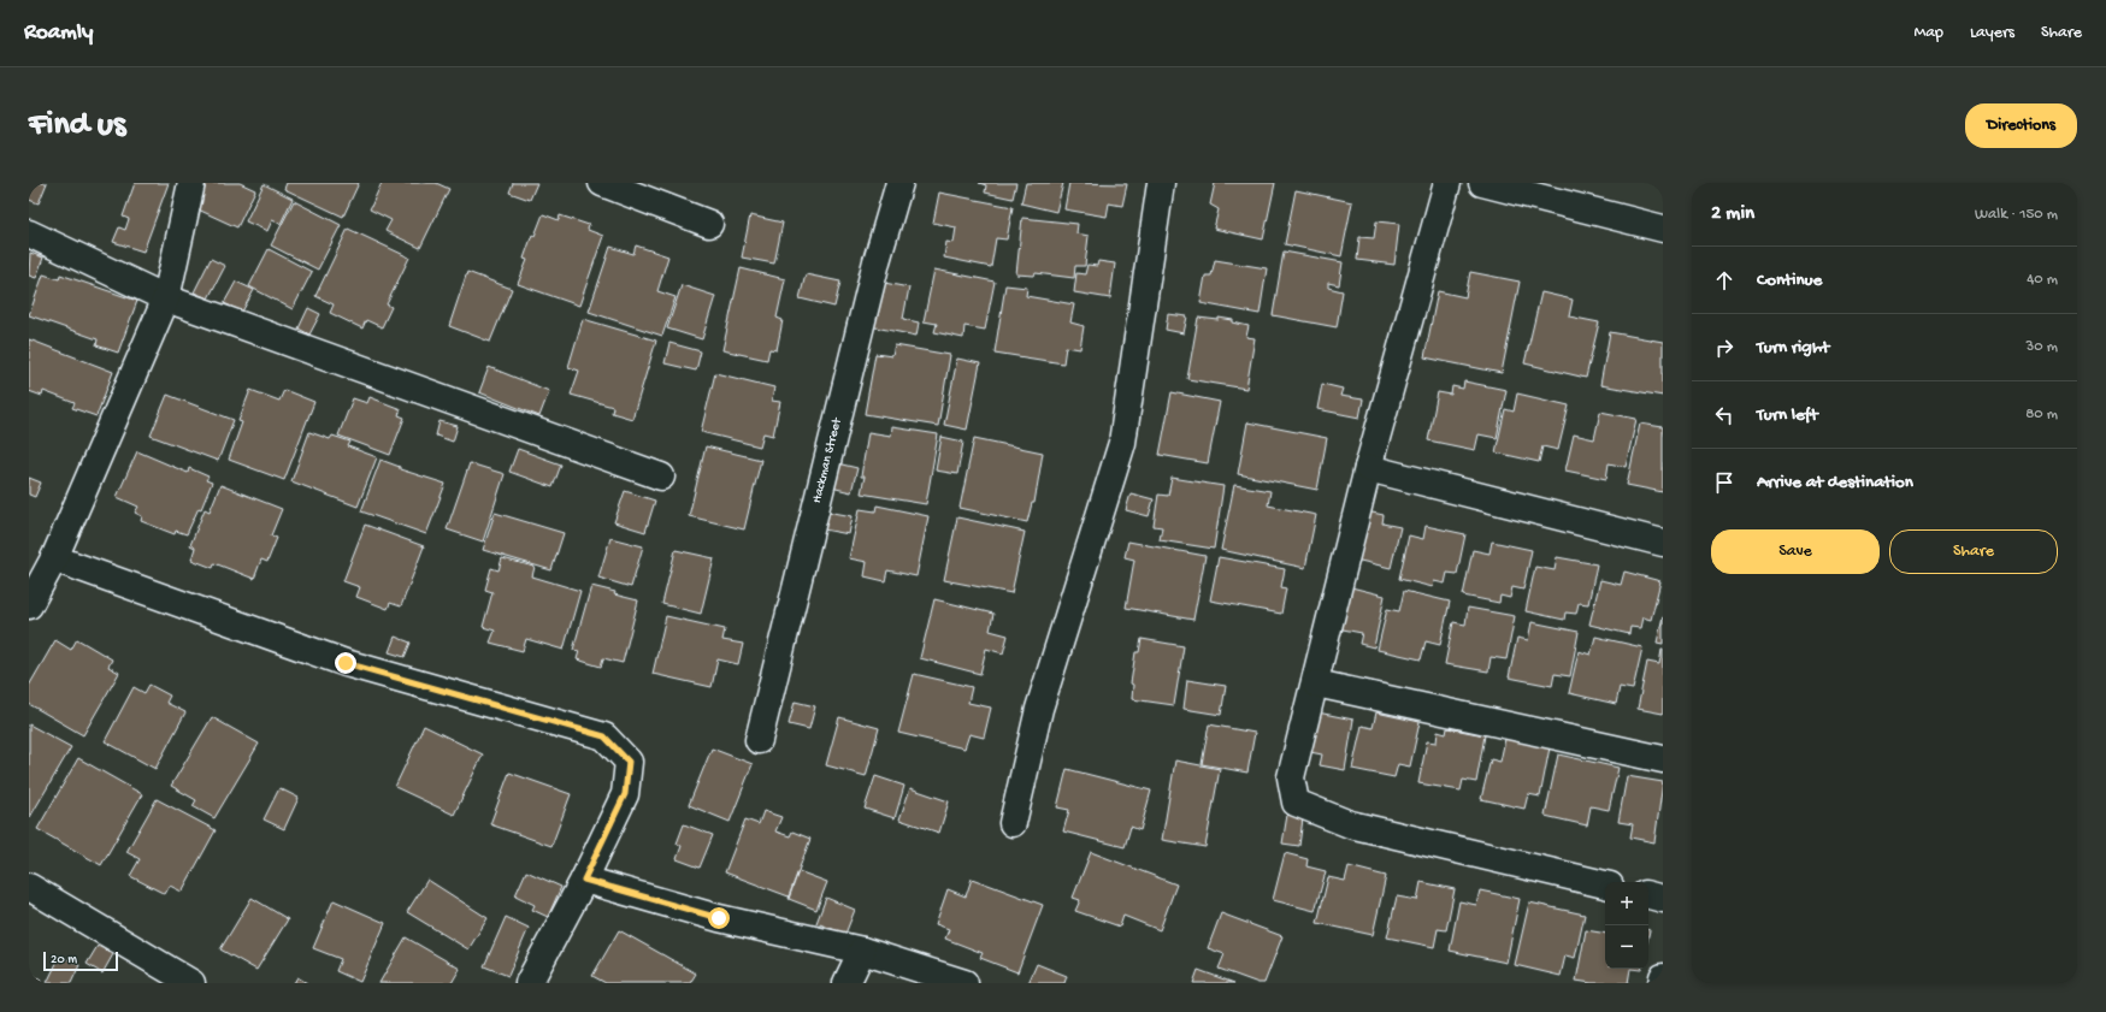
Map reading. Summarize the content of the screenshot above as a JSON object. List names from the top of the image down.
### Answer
{
  "streets": {
    "street": ["Hackman Street"]
  },
  "scale_bar": "20 m",
  "page": {
    "header": "Roamly",
    "nav": ["Map", "Layers", "Share"],
    "buttons": [
      "Directions",
      ["Save", "Share"]
    ],
    "title": "Find us",
    "heading": ["2 min", "Walk · 150 m"],
    "list": [
      ["Continue", "40 m"],
      ["Turn right", "30 m"],
      ["Turn left", "80 m"],
      "Arrive at destination"
    ],
    "map_buttons": ["+", "−"],
    "scale": "20 m"
  }
}
